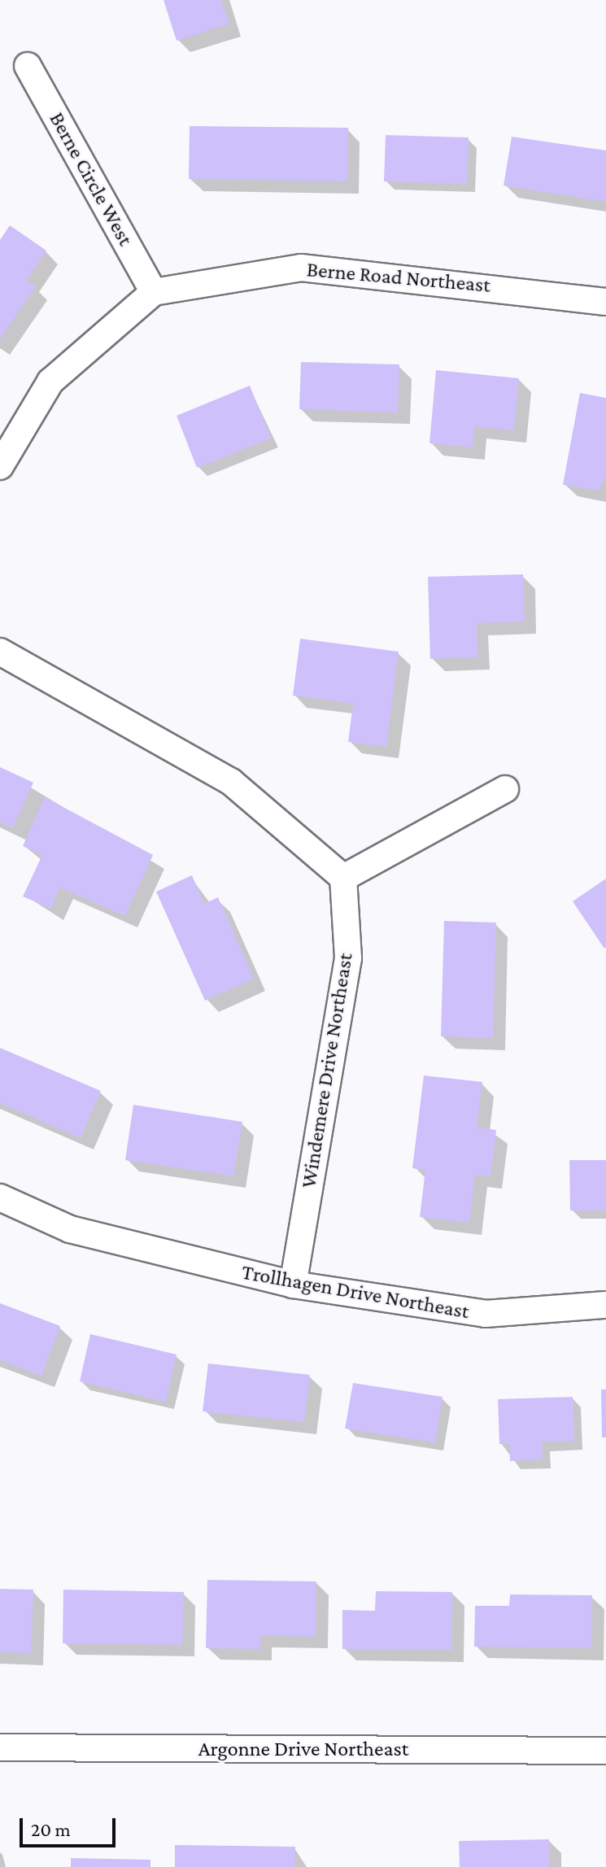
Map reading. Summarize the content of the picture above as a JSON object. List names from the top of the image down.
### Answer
{
  "streets": {
    "street": [
      "Berne Circle West",
      "Berne Road Northeast",
      "Windemere Drive Northeast",
      "Trollhagen Drive Northeast",
      "Argonne Drive Northeast"
    ]
  },
  "crossings": [
    ["Berne Circle West", "Berne Road Northeast"],
    ["Windemere Drive Northeast", "Trollhagen Drive Northeast"]
  ],
  "scale_bar": "20 m"
}
